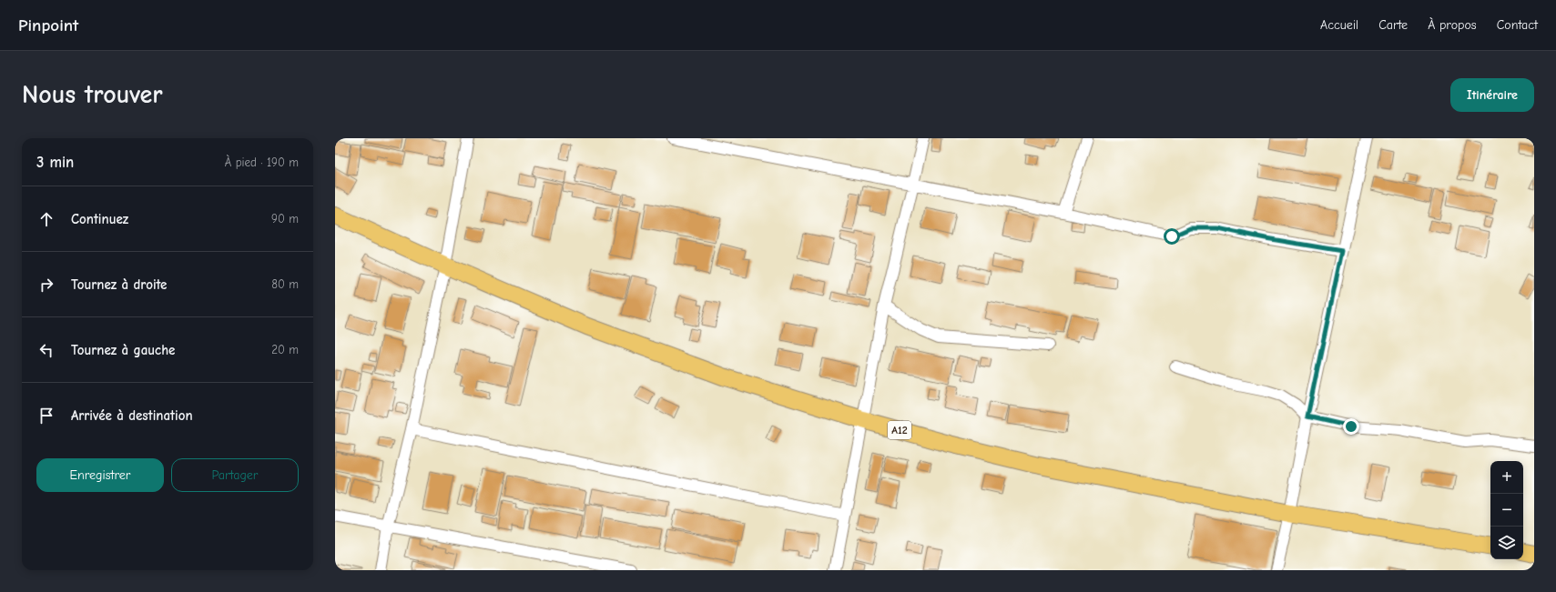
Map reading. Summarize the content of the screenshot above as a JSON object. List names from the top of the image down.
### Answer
{
  "streets": {
    "main road": ["A12"]
  },
  "page": {
    "header": "Pinpoint",
    "nav": [
      "Accueil",
      "Carte",
      "À propos",
      "Contact"
    ],
    "buttons": [
      "Itinéraire",
      ["Enregistrer", "Partager"]
    ],
    "title": "Nous trouver",
    "heading": ["3 min", "À pied · 190 m"],
    "list": [
      ["Continuez", "90 m"],
      ["Tournez à droite", "80 m"],
      ["Tournez à gauche", "20 m"],
      "Arrivée à destination"
    ],
    "map_buttons": ["+", "−"]
  }
}
